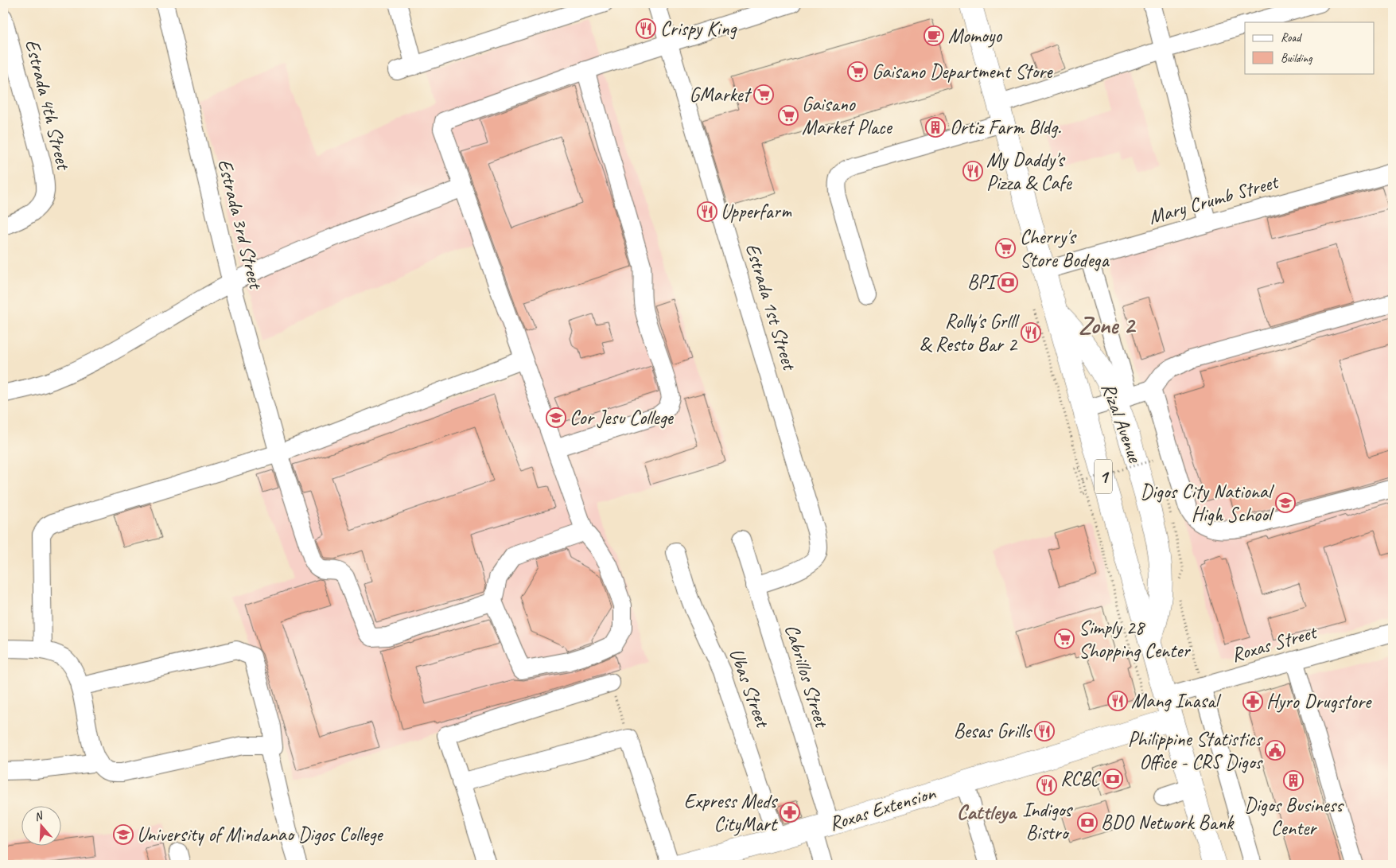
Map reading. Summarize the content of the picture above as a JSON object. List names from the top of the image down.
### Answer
{
  "streets": {
    "main road": ["Rizal Avenue", "1", "Roxas Extension"],
    "street": [
      "Estrada 4th Street",
      "Mary Crumb Street",
      "Estrada 3rd Street",
      "Estrada 1st Street",
      "Roxas Street",
      "Cabrillos Street",
      "Ubas Street"
    ]
  },
  "crossings": [
    ["Mary Crumb Street", "Rizal Avenue"],
    ["Estrada 1st Street", "Cabrillos Street"],
    ["Rizal Avenue", "Roxas Street"],
    ["Rizal Avenue", "Roxas Extension"],
    ["Cabrillos Street", "Roxas Extension"],
    ["Ubas Street", "Roxas Extension"]
  ],
  "districts": ["Zone 2", "Cattleya"],
  "places": {
    "restaurant": [
      "Crispy King",
      "My Daddy's Pizza & Cafe",
      "Upperfarm",
      "Rolly's Grlll & Resto Bar 2",
      "Mang Inasal",
      "Besas Grills",
      "Indigos Bistro"
    ],
    "cafe": ["Momoyo"],
    "supermarket": [
      "Gaisano Department Store",
      "GMarket",
      "Gaisano Market Place",
      "Cherry's Store Bodega",
      "Simply 28 Shopping Center"
    ],
    "building": ["Ortiz Farm Bldg.", "Digos Business Center"],
    "bank": ["BPI", "RCBC", "BDO Network Bank"],
    "school or university": ["Cor Jesu College", "Digos City National High School", "University of Mindanao Digos College"],
    "pharmacy": ["Hyro Drugstore", "Express Meds CityMart"],
    "public building": ["Philippine Statistics Office - CRS Digos"]
  },
  "legend": ["Road", "Building"],
  "north": "top"
}
